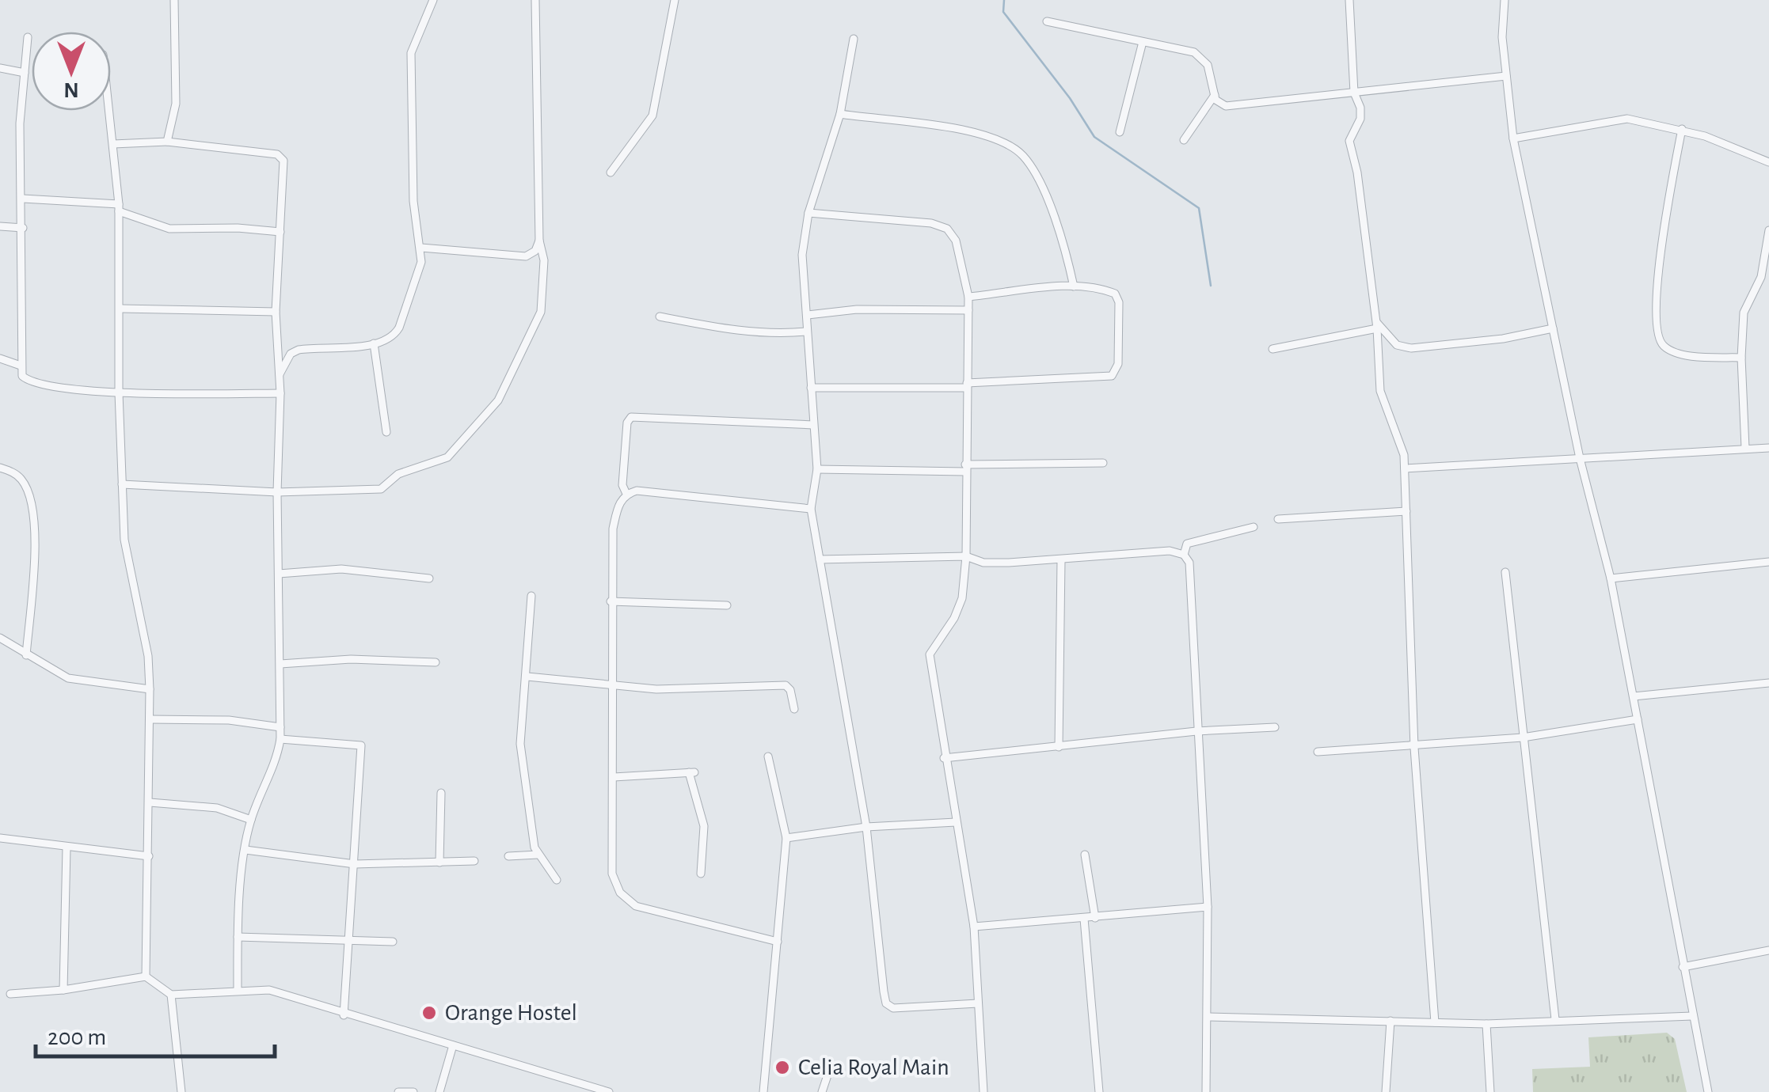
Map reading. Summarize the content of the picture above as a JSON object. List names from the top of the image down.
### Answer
{
  "places": ["Orange Hostel", "Celia Royal Main"],
  "scale_bar": "200 m",
  "north": "bottom"
}
